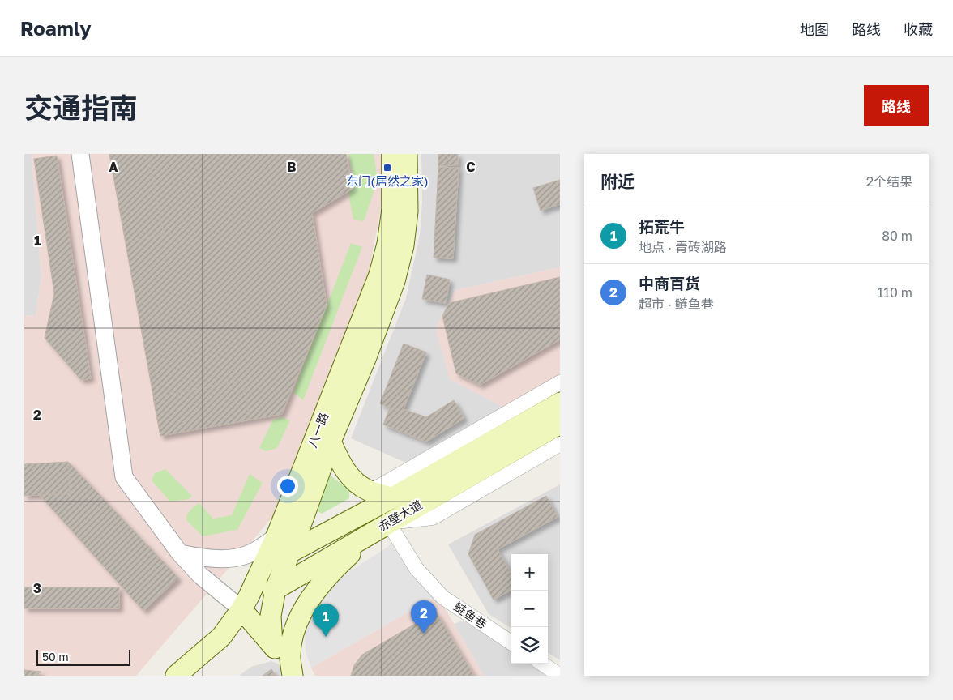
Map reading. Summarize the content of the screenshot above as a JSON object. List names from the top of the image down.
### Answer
{
  "streets": {
    "main road": ["八一路", "赤壁大道"],
    "street": ["鲢鱼巷"]
  },
  "crossings": [
    ["八一路", "赤壁大道"],
    ["赤壁大道", "鲢鱼巷"]
  ],
  "places": {
    "transit": ["东门(居然之家)"]
  },
  "scale_bar": "50 m",
  "page": {
    "header": "Roamly",
    "nav": ["地图", "路线", "收藏"],
    "title": "交通指南",
    "buttons": "路线",
    "heading": ["附近", "2个结果"],
    "list": [
      {
        "mark": "1",
        "name": "拓荒牛",
        "note": "地点 · 青砖湖路",
        "value": "80 m"
      },
      {
        "mark": "2",
        "name": "中商百货",
        "note": "超市 · 鲢鱼巷",
        "value": "110 m"
      }
    ],
    "map_buttons": ["+", "−"],
    "pins": ["2", "1"],
    "scale": "50 m"
  },
  "grid": {
    "columns": ["A", "B", "C"],
    "rows": ["1", "2", "3"]
  }
}
